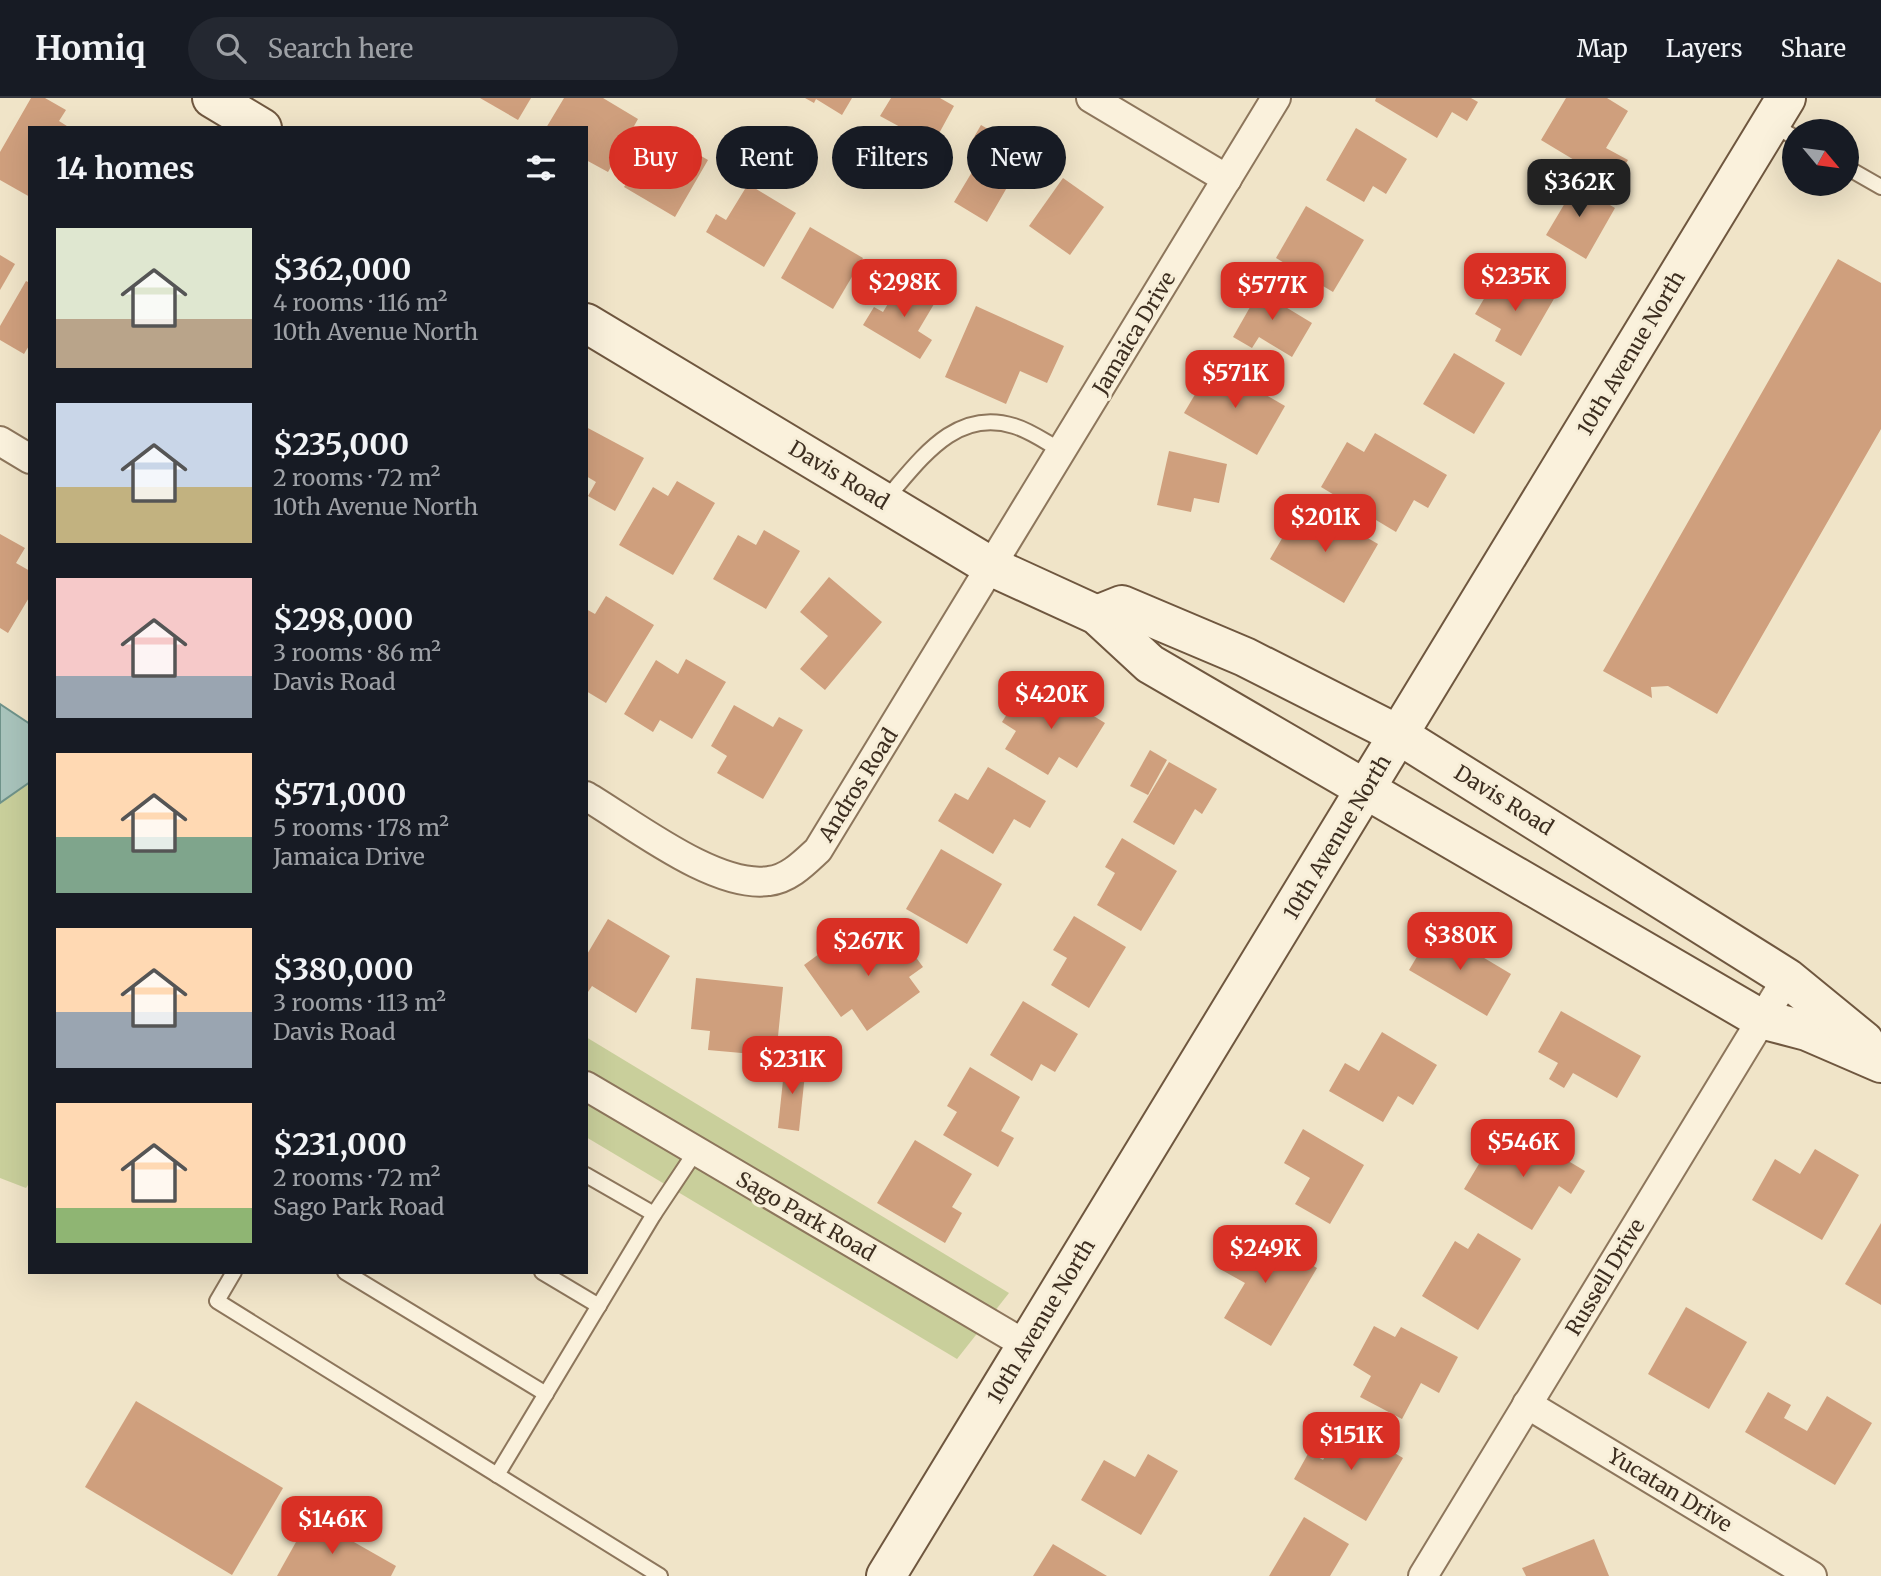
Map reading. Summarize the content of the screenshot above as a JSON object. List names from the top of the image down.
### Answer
{
  "streets": {
    "street": [
      "Jamaica Drive",
      "10th Avenue North",
      "Davis Road",
      "Andros Road",
      "Sago Park Road",
      "Russell Drive",
      "Yucatan Drive"
    ]
  },
  "crossings": [
    ["Jamaica Drive", "Davis Road"],
    ["Jamaica Drive", "Andros Road"],
    ["10th Avenue North", "Davis Road"],
    ["10th Avenue North", "Sago Park Road"],
    ["Davis Road", "Andros Road"],
    ["Davis Road", "Russell Drive"],
    ["Russell Drive", "Yucatan Drive"]
  ],
  "north": "bottom right",
  "page": {
    "header": "Homiq",
    "search": "Search here",
    "nav": ["Map", "Layers", "Share"],
    "chip": [
      "Buy",
      "Rent",
      "Filters",
      "New"
    ],
    "heading": "14 homes",
    "price": [
      "$362K",
      "$235K",
      "$298K",
      "$577K",
      "$571K",
      "$201K",
      "$420K",
      "$380K",
      "$267K",
      "$231K",
      "$546K",
      "$249K",
      "$151K",
      "$146K"
    ],
    "list": [
      {
        "name": "$362,000",
        "note": "4 rooms · 116 m² · 10th Avenue North"
      },
      {
        "name": "$235,000",
        "note": "2 rooms · 72 m² · 10th Avenue North"
      },
      {
        "name": "$298,000",
        "note": "3 rooms · 86 m² · Davis Road"
      },
      {
        "name": "$571,000",
        "note": "5 rooms · 178 m² · Jamaica Drive"
      },
      {
        "name": "$380,000",
        "note": "3 rooms · 113 m² · Davis Road"
      },
      {
        "name": "$231,000",
        "note": "2 rooms · 72 m² · Sago Park Road"
      }
    ]
  }
}
